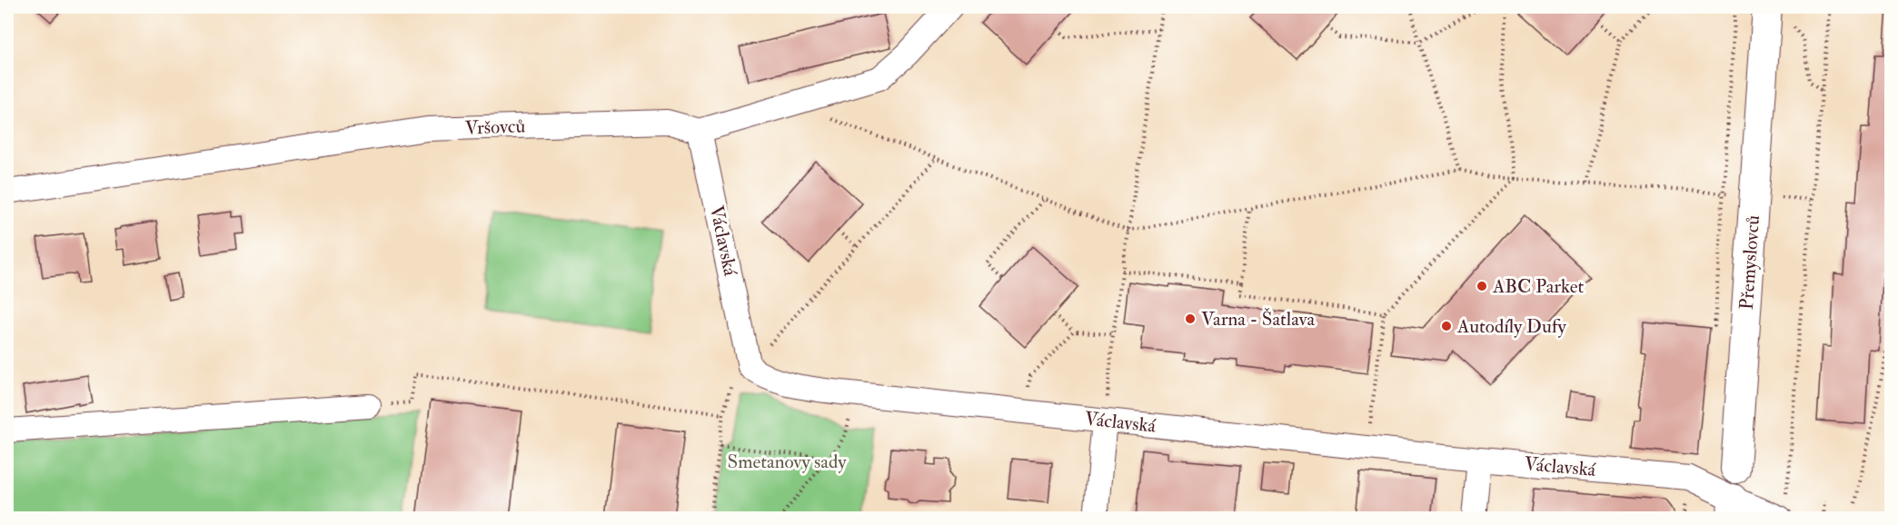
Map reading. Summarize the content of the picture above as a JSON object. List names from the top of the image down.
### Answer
{
  "streets": {
    "street": ["Vršovců", "Václavská", "Přemyslovců"]
  },
  "crossings": [
    ["Vršovců", "Václavská"],
    ["Václavská", "Přemyslovců"]
  ],
  "parks": ["Smetanovy sady"],
  "places": ["ABC Parket", "Varna - Šatlava", "Autodíly Dufy"]
}
